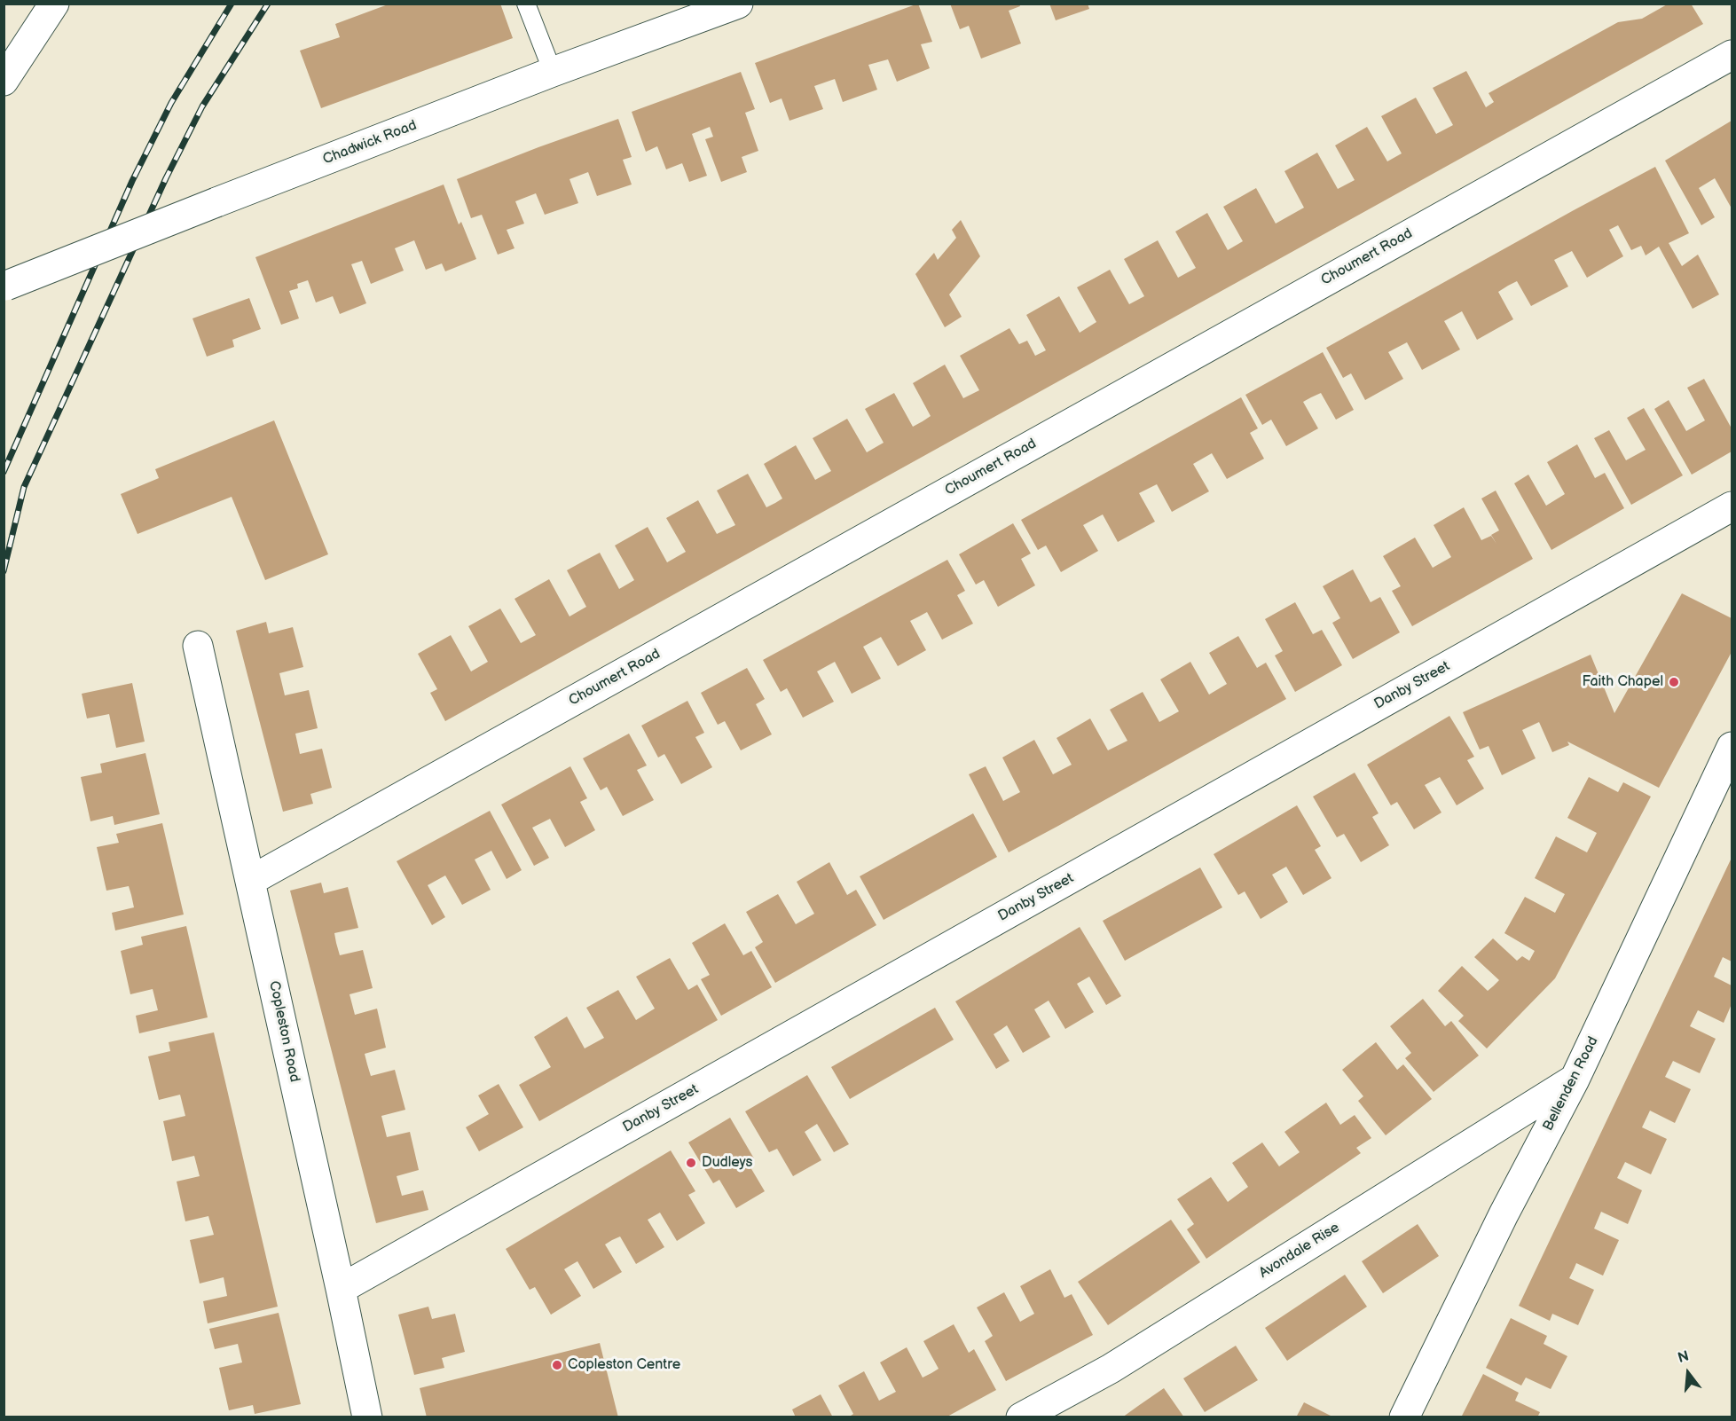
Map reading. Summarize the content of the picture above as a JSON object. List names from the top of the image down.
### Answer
{
  "streets": {
    "street": [
      "Chadwick Road",
      "Choumert Road",
      "Danby Street",
      "Copleston Road",
      "Bellenden Road",
      "Avondale Rise"
    ]
  },
  "crossings": [
    ["Choumert Road", "Copleston Road"],
    ["Danby Street", "Copleston Road"],
    ["Bellenden Road", "Avondale Rise"]
  ],
  "places": ["Faith Chapel", "Dudleys", "Copleston Centre"],
  "north": "top"
}
